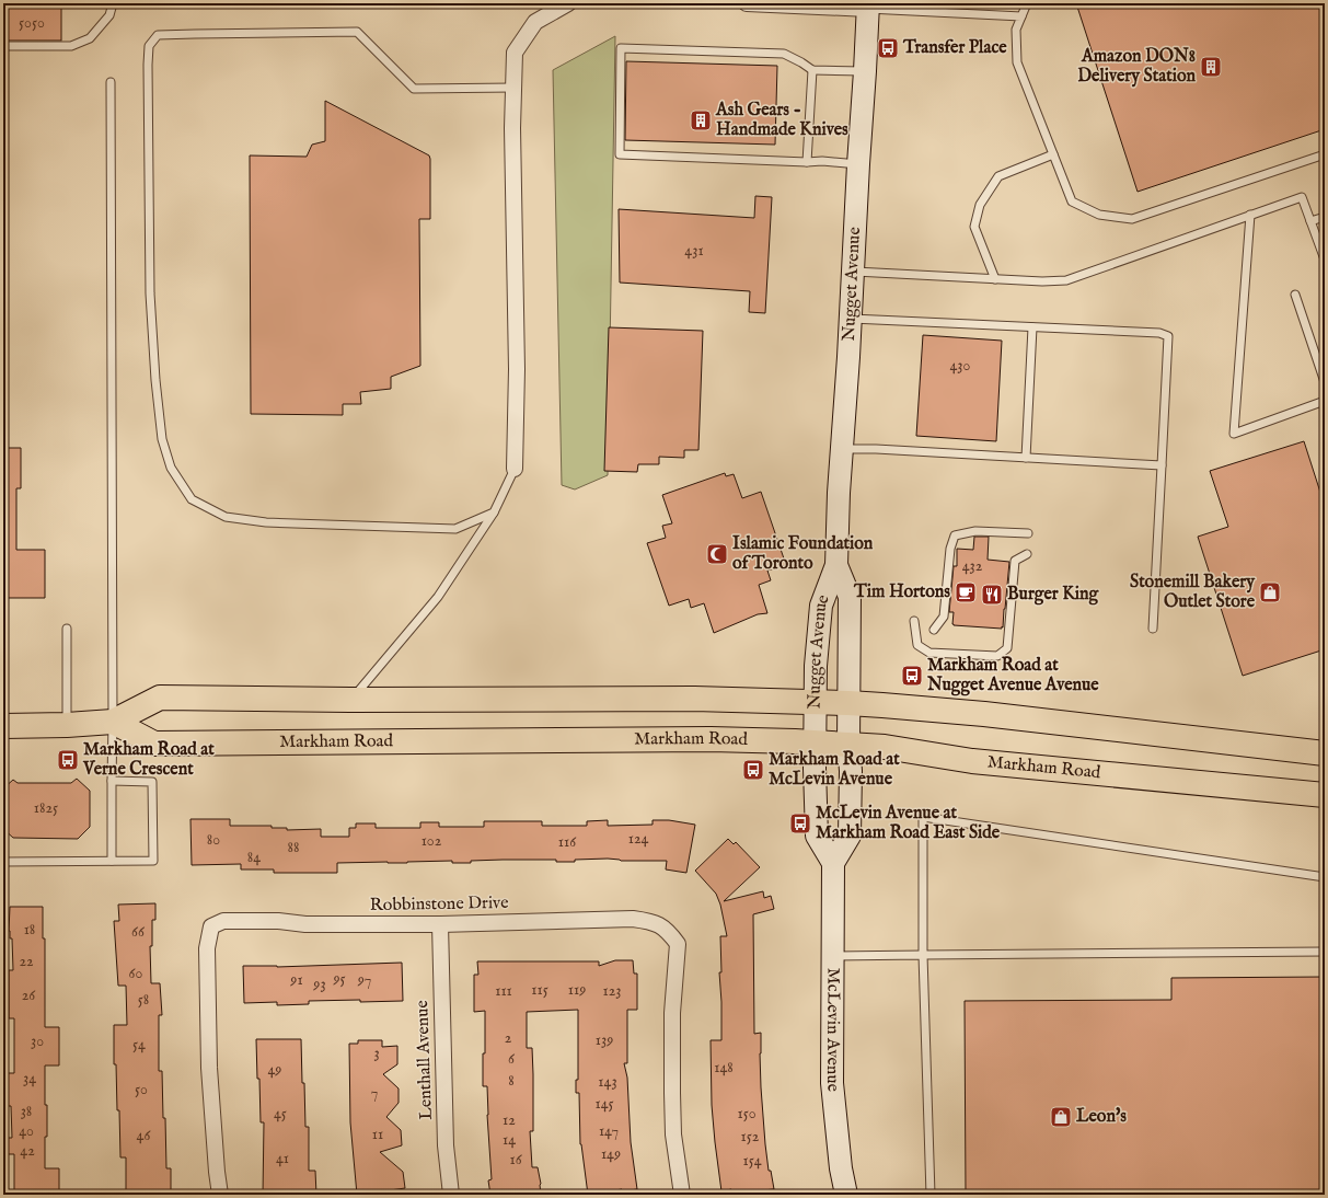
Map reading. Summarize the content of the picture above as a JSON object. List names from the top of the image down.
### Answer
{
  "streets": {
    "main road": ["Markham Road"],
    "street": [
      "Nugget Avenue",
      "Robbinstone Drive",
      "McLevin Avenue",
      "Lenthall Avenue"
    ]
  },
  "crossings": [
    ["Nugget Avenue", "Markham Road"],
    ["Robbinstone Drive", "Lenthall Avenue"]
  ],
  "places": {
    "bus stop": [
      "Transfer Place",
      "Markham Road at Nugget Avenue Avenue",
      "Markham Road at Verne Crescent",
      "Markham Road at McLevin Avenue",
      "McLevin Avenue at Markham Road East Side"
    ],
    "building": ["Amazon DON8 Delivery Station", "Ash Gears - Handmade Knives"],
    "mosque": ["Islamic Foundation of Toronto"],
    "cafe": ["Tim Hortons"],
    "shop": ["Stonemill Bakery Outlet Store", "Leon's"],
    "restaurant": ["Burger King"]
  },
  "house_numbers": [
    "5050",
    "431",
    "430",
    "432",
    "1825",
    "124",
    "80",
    "102",
    "116",
    "88",
    "84",
    "18",
    "66",
    "22",
    "60",
    "95",
    "91",
    "97",
    "93",
    "115",
    "119",
    "111",
    "123",
    "26",
    "58",
    "2",
    "139",
    "30",
    "54",
    "3",
    "6",
    "148",
    "49",
    "34",
    "8",
    "143",
    "50",
    "7",
    "145",
    "38",
    "45",
    "150",
    "12",
    "40",
    "147",
    "11",
    "46",
    "152",
    "14",
    "42",
    "149",
    "41",
    "16",
    "154"
  ]
}
